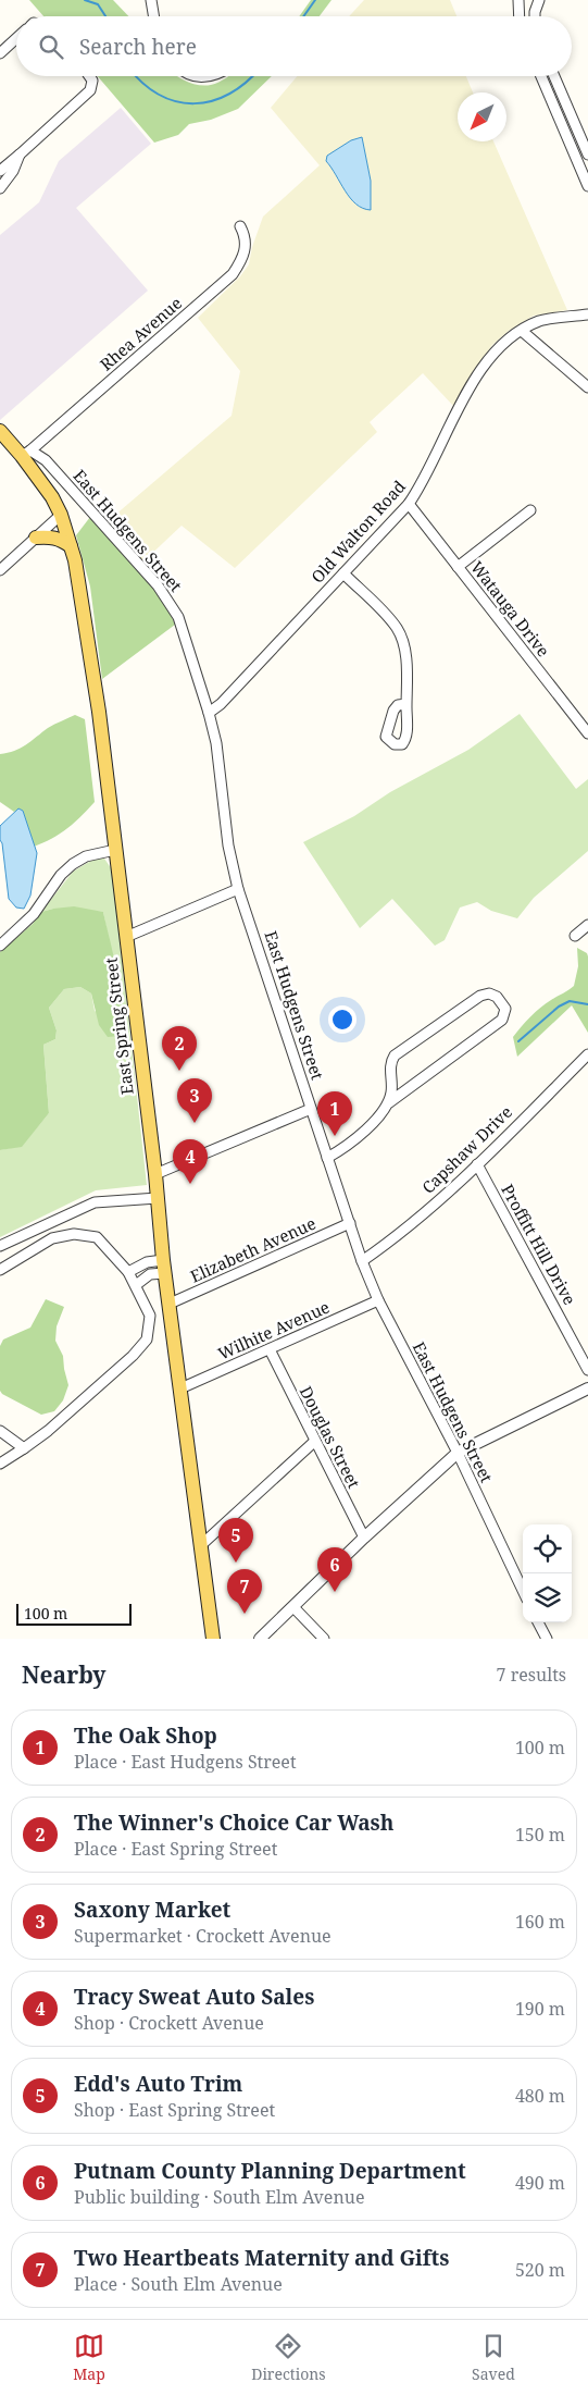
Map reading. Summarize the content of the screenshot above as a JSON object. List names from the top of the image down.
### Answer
{
  "streets": {
    "main road": ["East Spring Street"],
    "street": [
      "Rhea Avenue",
      "East Hudgens Street",
      "Old Walton Road",
      "Watauga Drive",
      "Capshaw Drive",
      "Proffitt Hill Drive",
      "Elizabeth Avenue",
      "Wilhite Avenue",
      "Douglas Street"
    ]
  },
  "crossings": [
    ["Rhea Avenue", "East Hudgens Street"],
    ["Rhea Avenue", "East Spring Street"],
    ["East Hudgens Street", "Old Walton Road"],
    ["East Hudgens Street", "East Spring Street"],
    ["East Hudgens Street", "Capshaw Drive"],
    ["East Hudgens Street", "Elizabeth Avenue"],
    ["East Hudgens Street", "Wilhite Avenue"],
    ["Old Walton Road", "Watauga Drive"],
    ["East Spring Street", "Elizabeth Avenue"],
    ["East Spring Street", "Wilhite Avenue"],
    ["Capshaw Drive", "Proffitt Hill Drive"],
    ["Wilhite Avenue", "Douglas Street"]
  ],
  "scale_bar": "100 m",
  "north": "bottom left",
  "page": {
    "search": "Search here",
    "pins": [
      "2",
      "3",
      "1",
      "4",
      "5",
      "6",
      "7"
    ],
    "scale": "100 m",
    "heading": ["Nearby", "7 results"],
    "list": [
      {
        "mark": "1",
        "name": "The Oak Shop",
        "note": "Place · East Hudgens Street",
        "value": "100 m"
      },
      {
        "mark": "2",
        "name": "The Winner's Choice Car Wash",
        "note": "Place · East Spring Street",
        "value": "150 m"
      },
      {
        "mark": "3",
        "name": "Saxony Market",
        "note": "Supermarket · Crockett Avenue",
        "value": "160 m"
      },
      {
        "mark": "4",
        "name": "Tracy Sweat Auto Sales",
        "note": "Shop · Crockett Avenue",
        "value": "190 m"
      },
      {
        "mark": "5",
        "name": "Edd's Auto Trim",
        "note": "Shop · East Spring Street",
        "value": "480 m"
      },
      {
        "mark": "6",
        "name": "Putnam County Planning Department",
        "note": "Public building · South Elm Avenue",
        "value": "490 m"
      },
      {
        "mark": "7",
        "name": "Two Heartbeats Maternity and Gifts",
        "note": "Place · South Elm Avenue",
        "value": "520 m"
      }
    ],
    "nav": ["Map", "Directions", "Saved"]
  }
}
